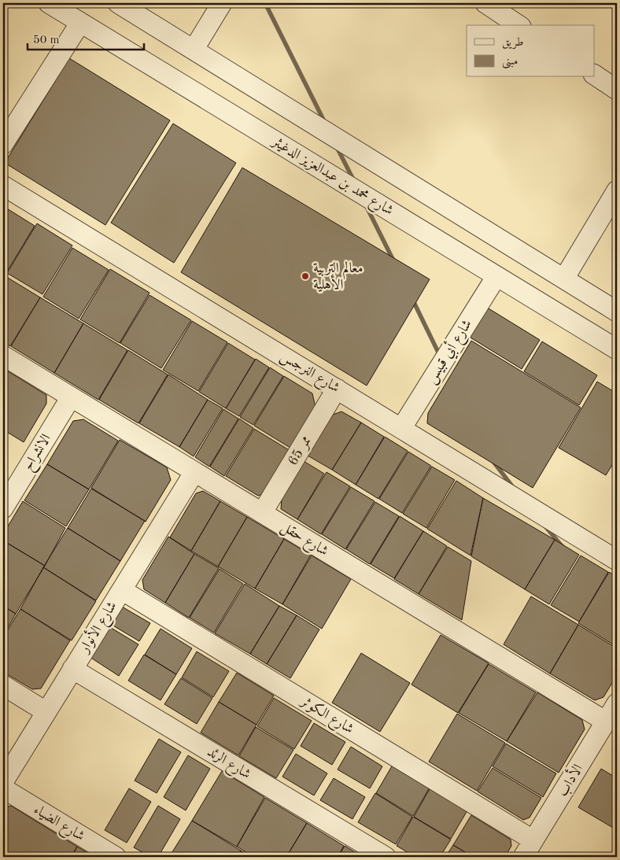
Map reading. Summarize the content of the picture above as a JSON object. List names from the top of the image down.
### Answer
{
  "streets": {
    "street": [
      "شارع محمد بن عبدالعزيز الدغيثر",
      "شارع أبي قبيس",
      "شارع النرجس",
      "ممر 65",
      "الانشراح",
      "شارع حقل",
      "شارع الأنوار",
      "شارع الكوثر",
      "شارع الرئد",
      "الأداب",
      "شارع الضياء"
    ]
  },
  "crossings": [
    ["شارع محمد بن عبدالعزيز الدغيثر", "شارع أبي قبيس"],
    ["شارع أبي قبيس", "شارع النرجس"],
    ["شارع النرجس", "ممر 65"],
    ["ممر 65", "شارع حقل"],
    ["الانشراح", "شارع حقل"],
    ["شارع حقل", "شارع الأنوار"],
    ["شارع حقل", "الأداب"],
    ["شارع الأنوار", "شارع الكوثر"],
    ["شارع الأنوار", "شارع الرئد"],
    ["شارع الكوثر", "الأداب"]
  ],
  "places": ["معالم التربية الأهلية"],
  "legend": ["طريق", "مبنى"],
  "scale_bar": "50 m"
}
